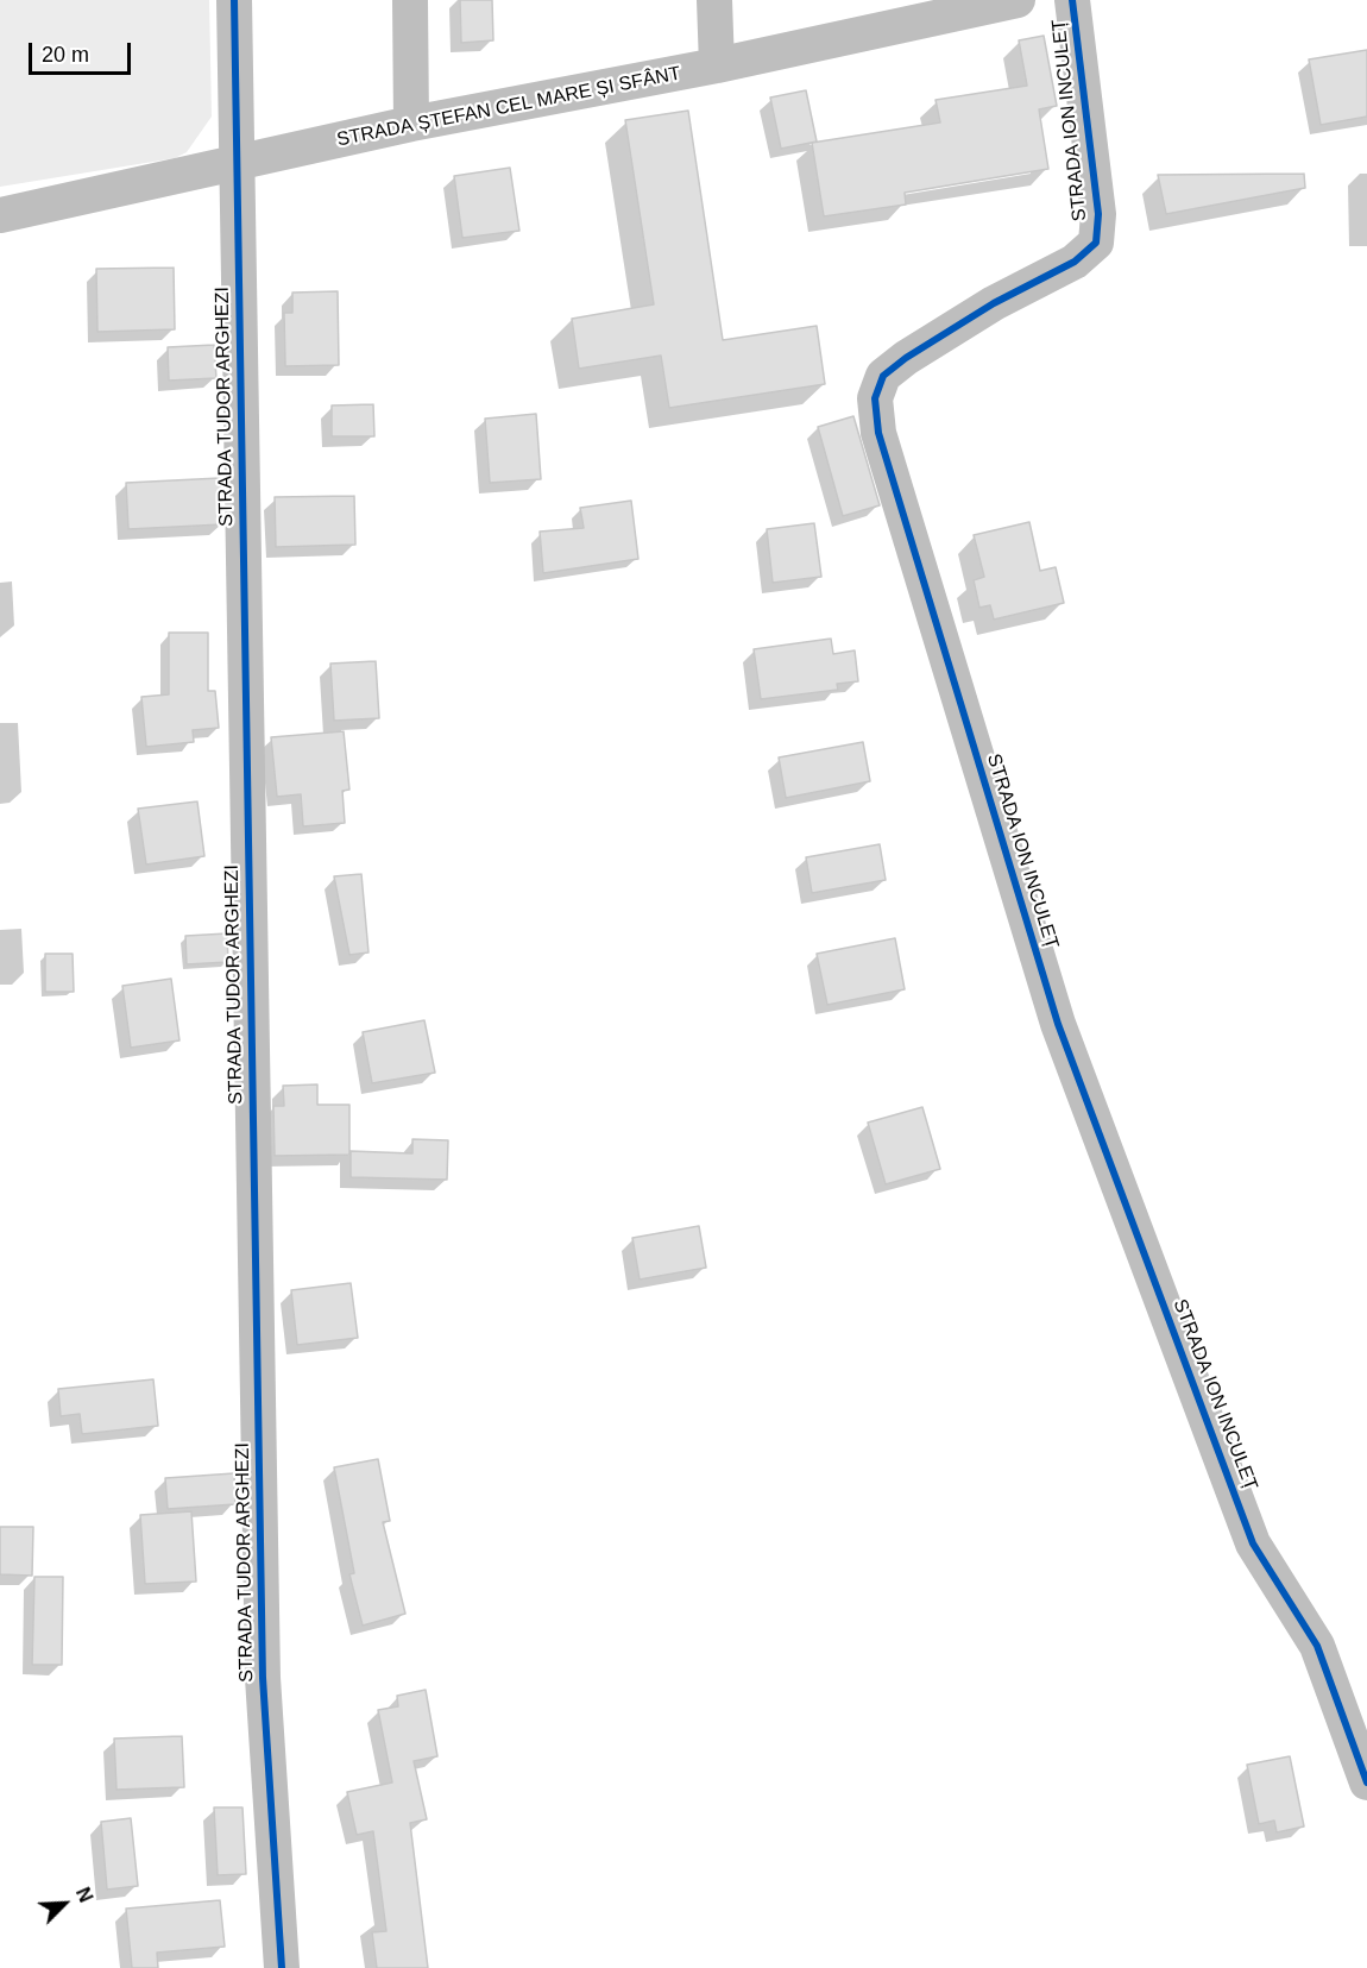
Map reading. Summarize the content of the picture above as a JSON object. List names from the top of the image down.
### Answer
{
  "streets": {
    "street": ["STRADA ȘTEFAN CEL MARE ȘI SFÂNT", "STRADA ION INCULEȚ", "STRADA TUDOR ARGHEZI"]
  },
  "crossings": [
    ["STRADA ȘTEFAN CEL MARE ȘI SFÂNT", "STRADA TUDOR ARGHEZI"]
  ],
  "scale_bar": "20 m",
  "north": "top right"
}
